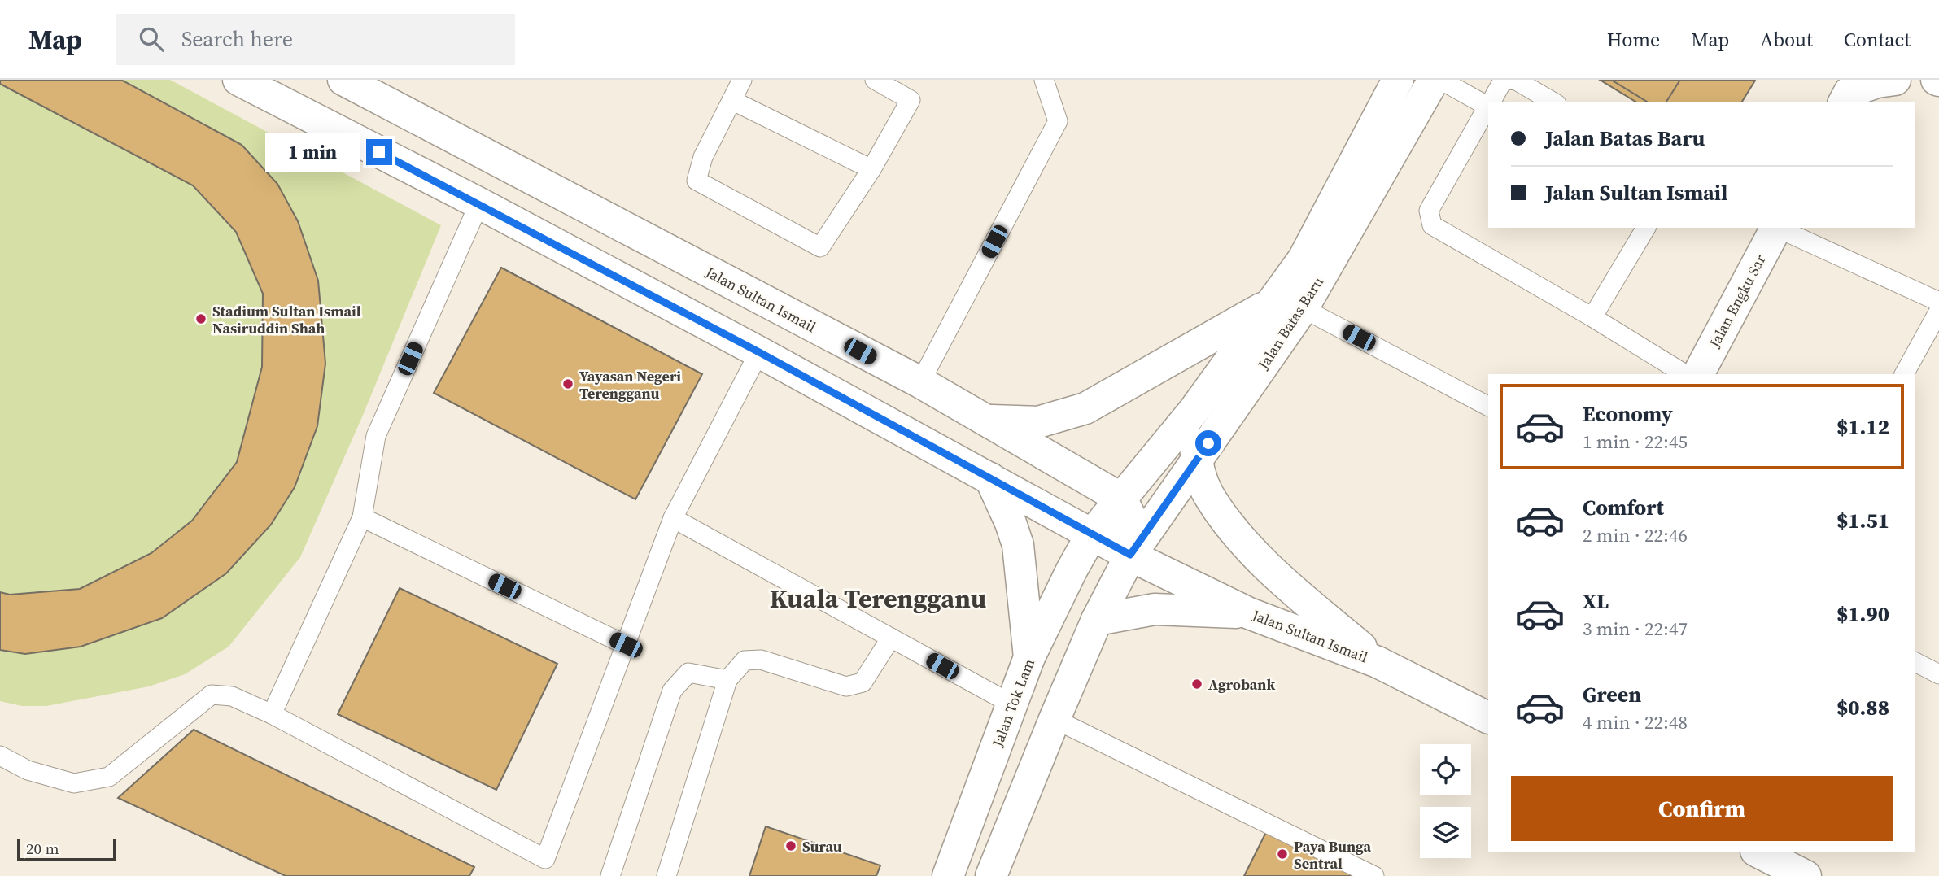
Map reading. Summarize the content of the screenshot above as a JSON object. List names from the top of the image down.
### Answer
{
  "streets": {
    "main road": [
      "Jalan Sultan Ismail",
      "Jalan Engku Sar",
      "Jalan Batas Baru",
      "Jalan Tok Lam"
    ]
  },
  "crossings": [
    ["Jalan Sultan Ismail", "Jalan Batas Baru"],
    ["Jalan Sultan Ismail", "Jalan Tok Lam"],
    ["Jalan Batas Baru", "Jalan Tok Lam"]
  ],
  "districts": ["Kuala Terengganu"],
  "places": [
    "Stadium Sultan Ismail Nasiruddin Shah",
    "Yayasan Negeri Terengganu",
    "Agrobank",
    "Surau",
    "Paya Bunga Sentral"
  ],
  "scale_bar": "20 m",
  "page": {
    "header": "Map",
    "search": "Search here",
    "nav": [
      "Home",
      "Map",
      "About",
      "Contact"
    ],
    "banner": ["Jalan Batas Baru", "Jalan Sultan Ismail"],
    "bubble": "1 min",
    "list": [
      {
        "name": "Economy",
        "note": "1 min · 22:45",
        "value": "$1.12"
      },
      {
        "name": "Comfort",
        "note": "2 min · 22:46",
        "value": "$1.51"
      },
      {
        "name": "XL",
        "note": "3 min · 22:47",
        "value": "$1.90"
      },
      {
        "name": "Green",
        "note": "4 min · 22:48",
        "value": "$0.88"
      }
    ],
    "buttons": "Confirm",
    "scale": "20 m"
  }
}
